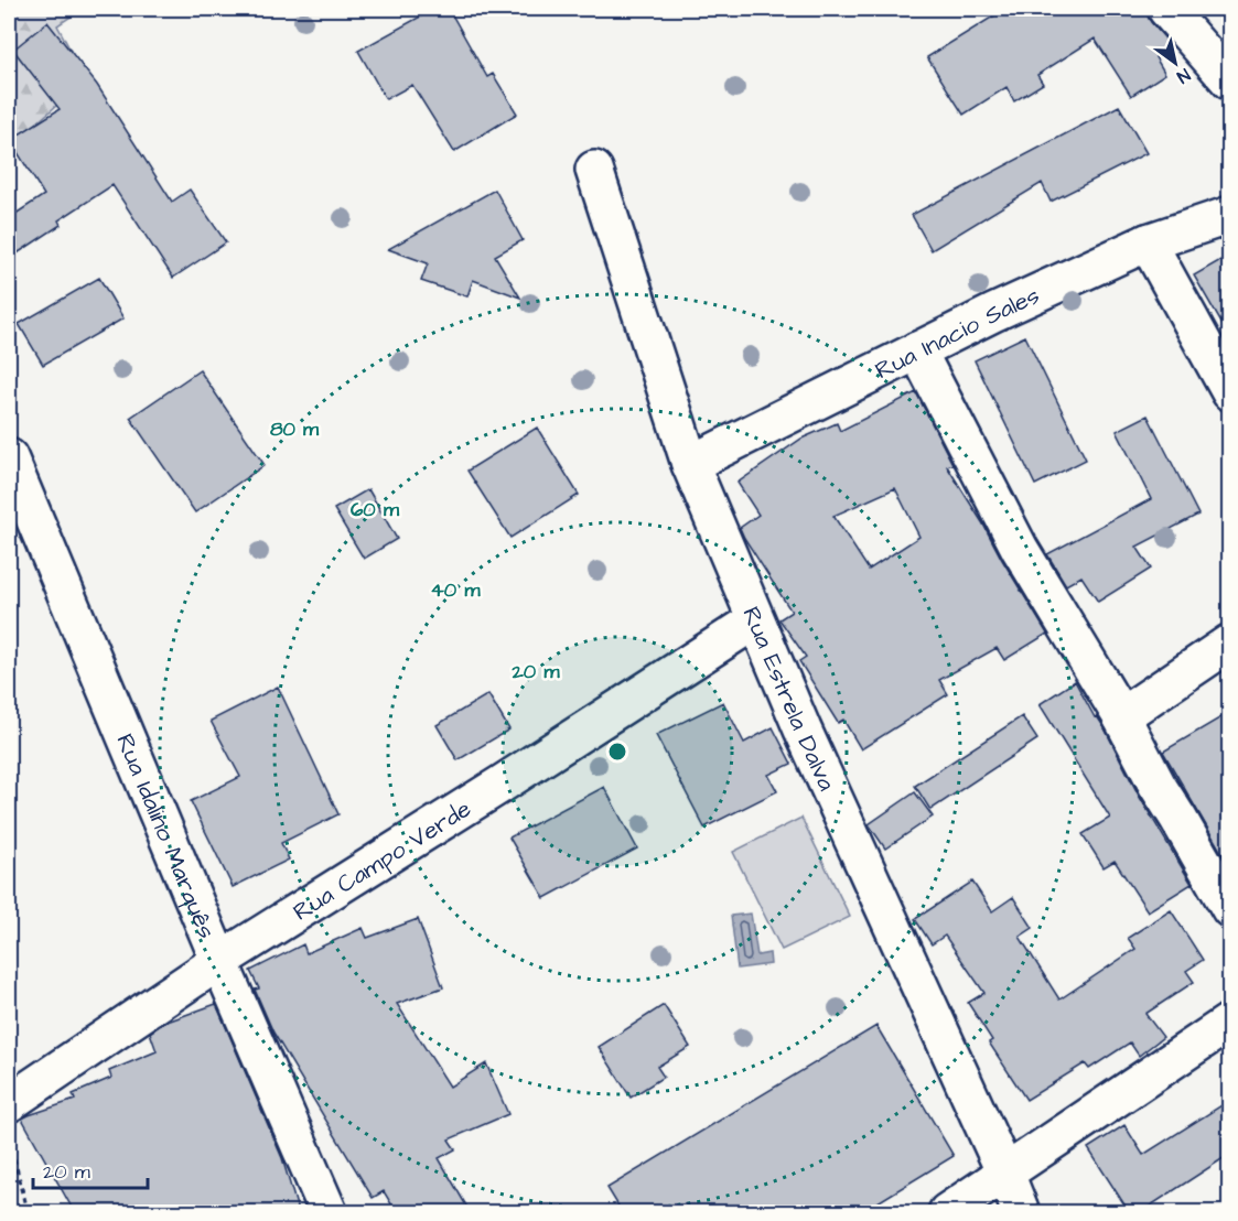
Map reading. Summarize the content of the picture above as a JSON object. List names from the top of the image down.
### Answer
{
  "streets": {
    "street": [
      "Rua Inacio Sales",
      "Rua Estrela Dalva",
      "Rua Idalino Marquês",
      "Rua Campo Verde"
    ]
  },
  "crossings": [
    ["Rua Inacio Sales", "Rua Estrela Dalva"],
    ["Rua Estrela Dalva", "Rua Campo Verde"],
    ["Rua Idalino Marquês", "Rua Campo Verde"]
  ],
  "scale_bar": "20 m",
  "north": "bottom right",
  "rings": [
    "80 m",
    "60 m",
    "40 m",
    "20 m"
  ]
}
